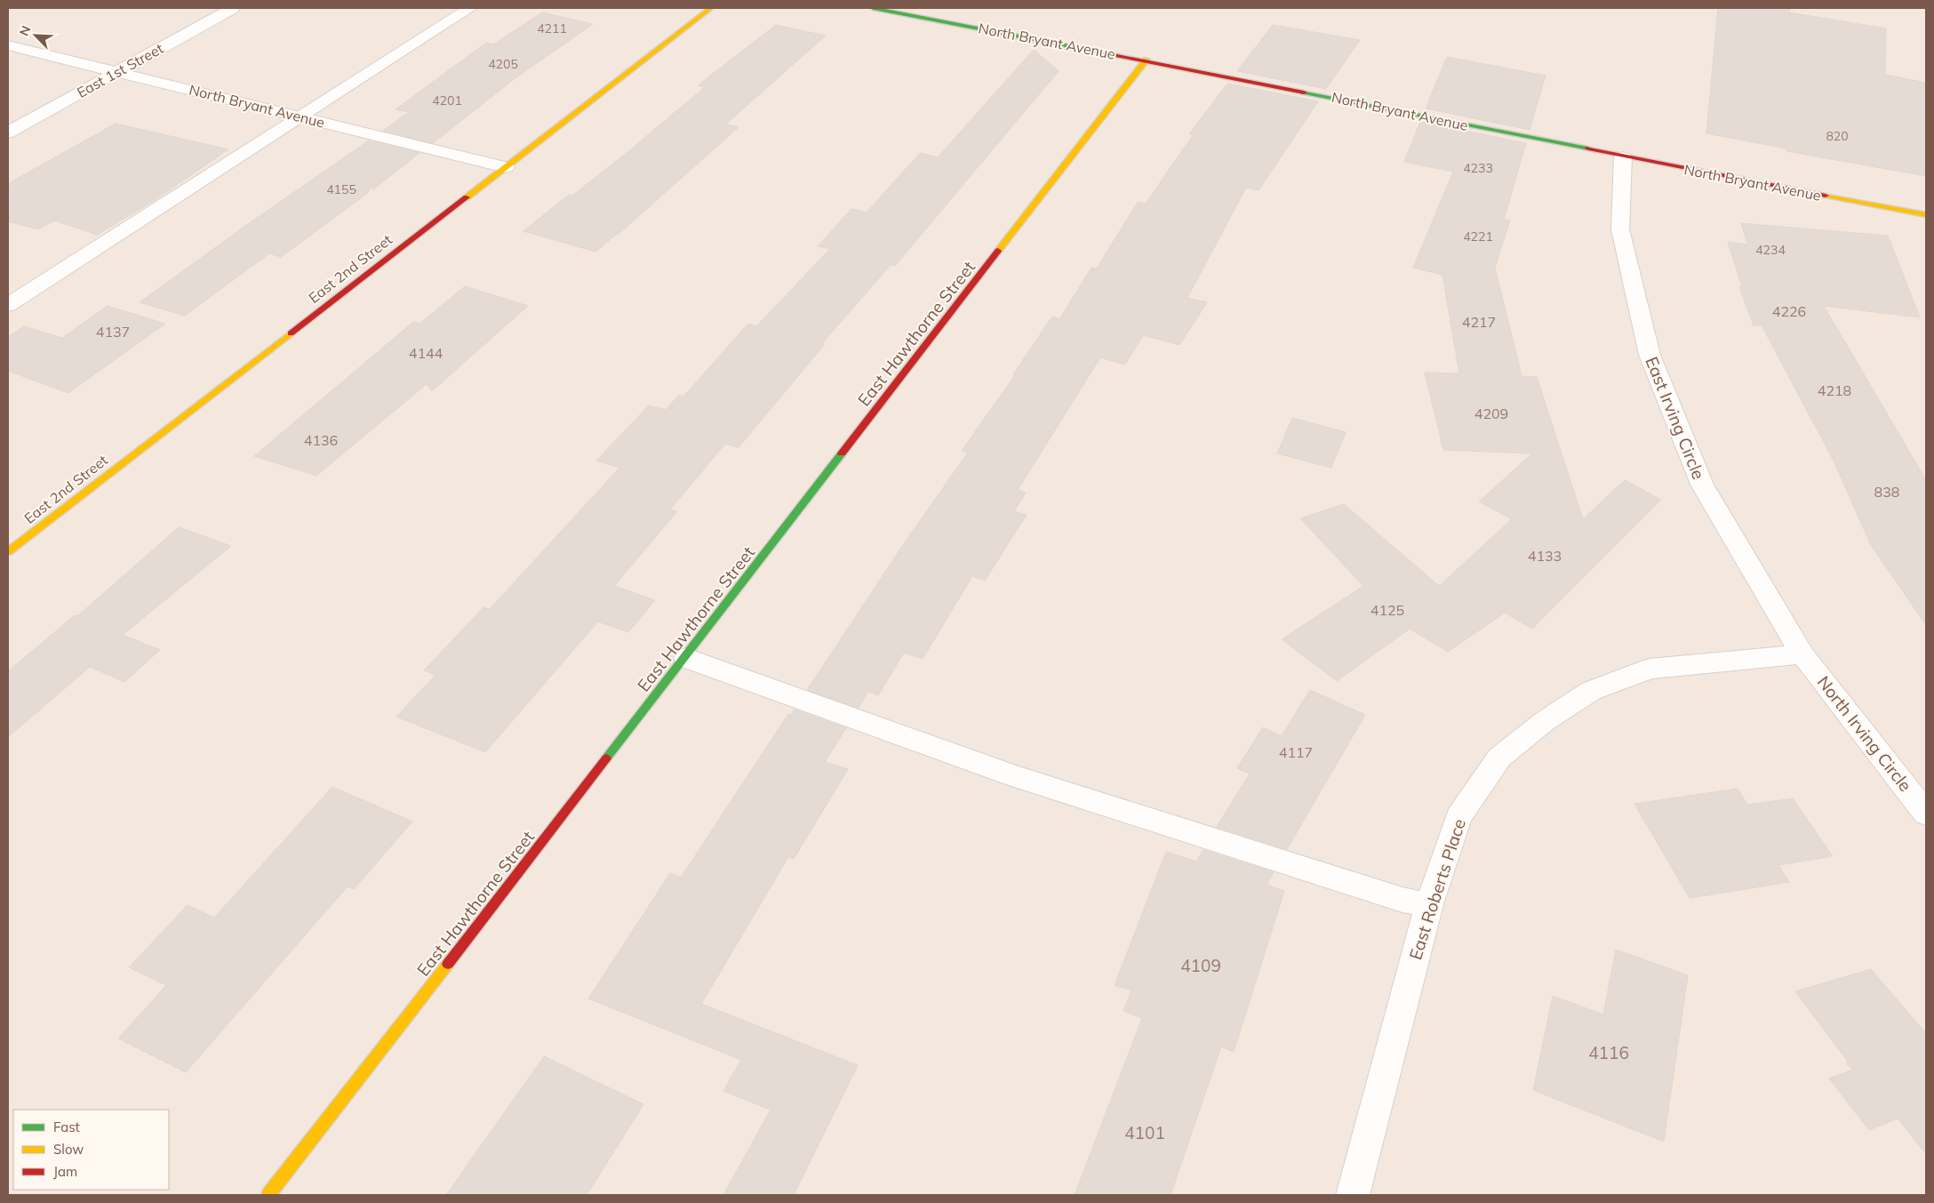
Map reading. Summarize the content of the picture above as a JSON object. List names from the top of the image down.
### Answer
{
  "streets": {
    "street": [
      "North Bryant Avenue",
      "East 1st Street",
      "East 2nd Street",
      "East Hawthorne Street",
      "East Irving Circle",
      "North Irving Circle",
      "East Roberts Place"
    ]
  },
  "crossings": [
    ["North Bryant Avenue", "East 1st Street"],
    ["North Bryant Avenue", "East 2nd Street"],
    ["North Bryant Avenue", "East Hawthorne Street"],
    ["North Bryant Avenue", "East Irving Circle"],
    ["East Irving Circle", "North Irving Circle"],
    ["East Irving Circle", "East Roberts Place"],
    ["North Irving Circle", "East Roberts Place"]
  ],
  "house_numbers": [
    "4211",
    "4205",
    "4201",
    "820",
    "4233",
    "4155",
    "4221",
    "4234",
    "4226",
    "4217",
    "4137",
    "4144",
    "4218",
    "4209",
    "4136",
    "838",
    "4133",
    "4125",
    "4117",
    "4109",
    "4116",
    "4101"
  ],
  "legend": ["Fast", "Slow", "Jam"],
  "north": "top left"
}
